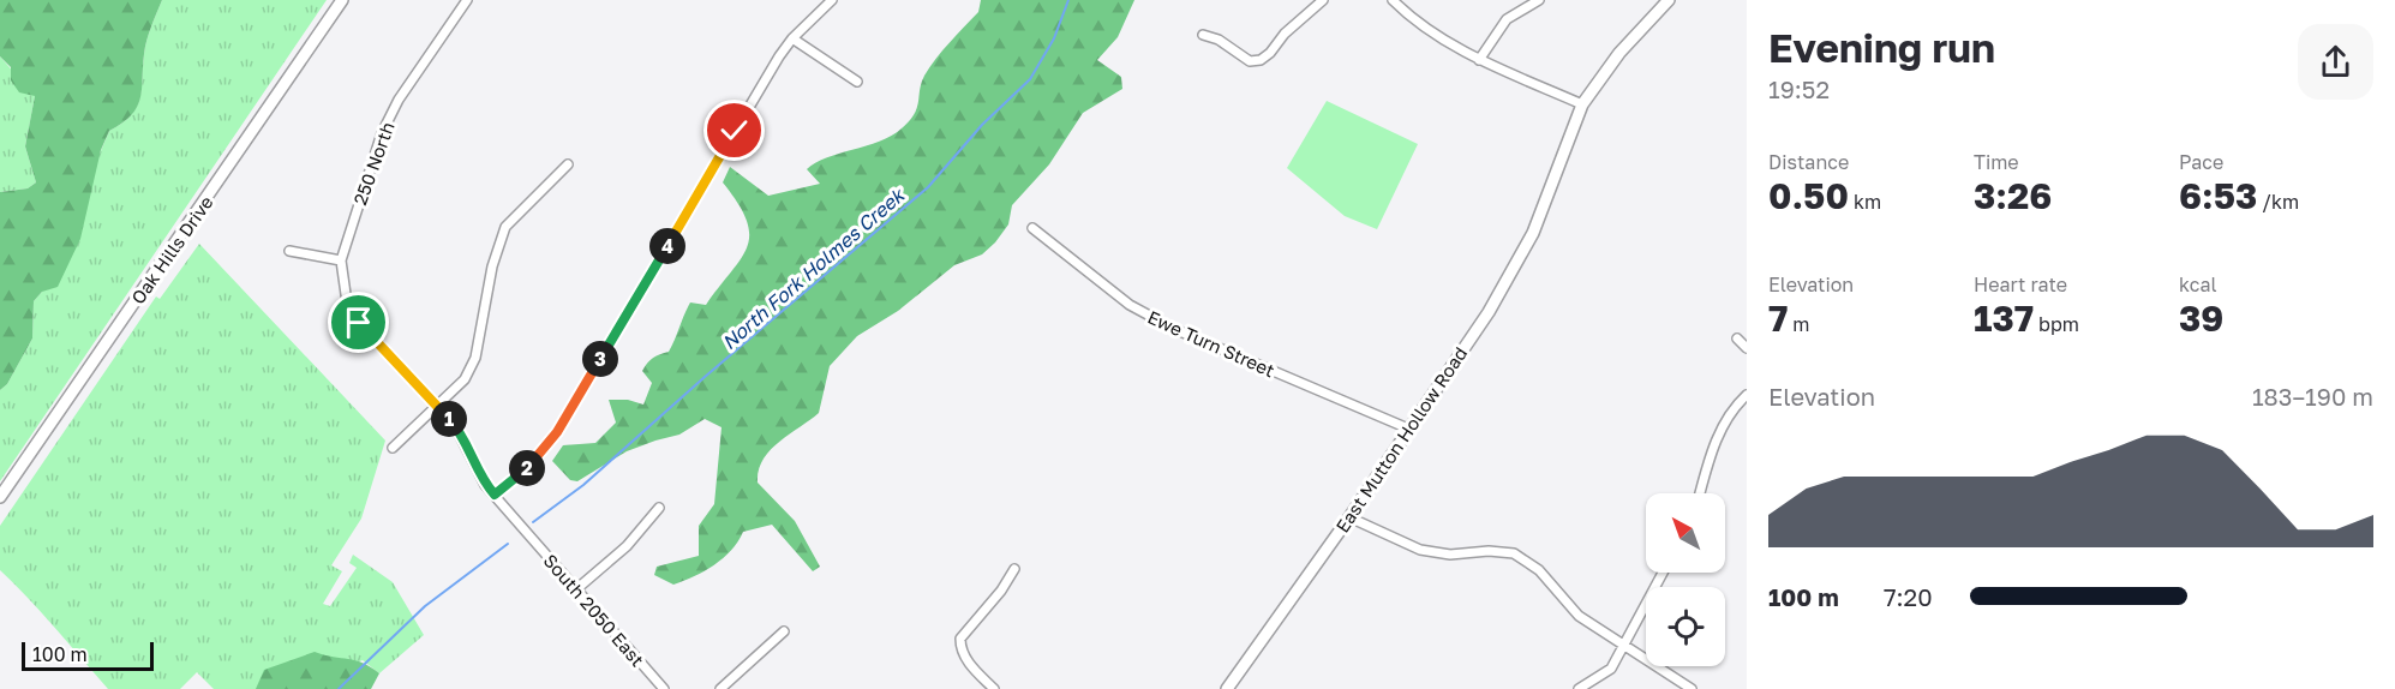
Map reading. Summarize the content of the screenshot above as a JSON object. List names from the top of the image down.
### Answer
{
  "streets": {
    "street": [
      "250 North",
      "Oak Hills Drive",
      "Ewe Turn Street",
      "East Mutton Hollow Road",
      "South 2050 East"
    ]
  },
  "crossings": [
    ["250 North", "South 2050 East"],
    ["Ewe Turn Street", "East Mutton Hollow Road"]
  ],
  "water": ["North Fork Holmes Creek"],
  "scale_bar": "100 m",
  "north": "top left",
  "page": {
    "heading": ["Evening run", "19:52"],
    "stats": [
      ["Distance", "0.50 km"],
      ["Time", "3:26"],
      ["Pace", "6:53 /km"],
      ["Elevation", "7 m"],
      ["Heart rate", "137 bpm"],
      ["kcal", "39"]
    ],
    "pins": [
      "4",
      "3",
      "1",
      "2"
    ],
    "chart": ["Elevation", "183–190 m"],
    "list": [
      {
        "name": "100 m",
        "note": "7:20"
      }
    ],
    "scale": "100 m"
  }
}
